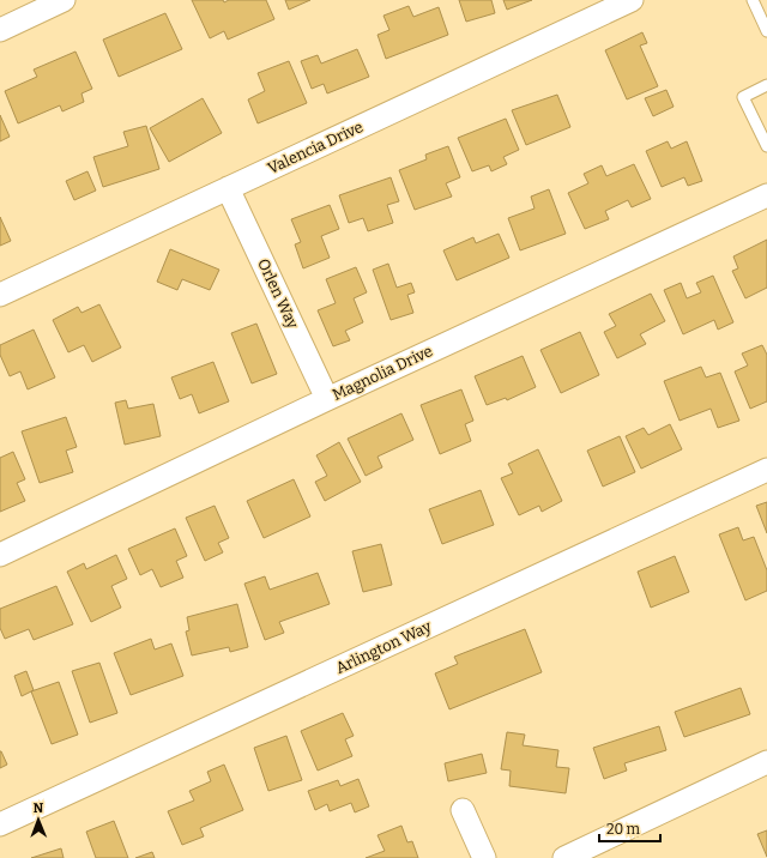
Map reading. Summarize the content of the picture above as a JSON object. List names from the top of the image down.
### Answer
{
  "streets": {
    "street": [
      "Valencia Drive",
      "Orlen Way",
      "Magnolia Drive",
      "Arlington Way"
    ]
  },
  "crossings": [
    ["Valencia Drive", "Orlen Way"],
    ["Orlen Way", "Magnolia Drive"]
  ],
  "scale_bar": "20 m",
  "north": "top"
}
